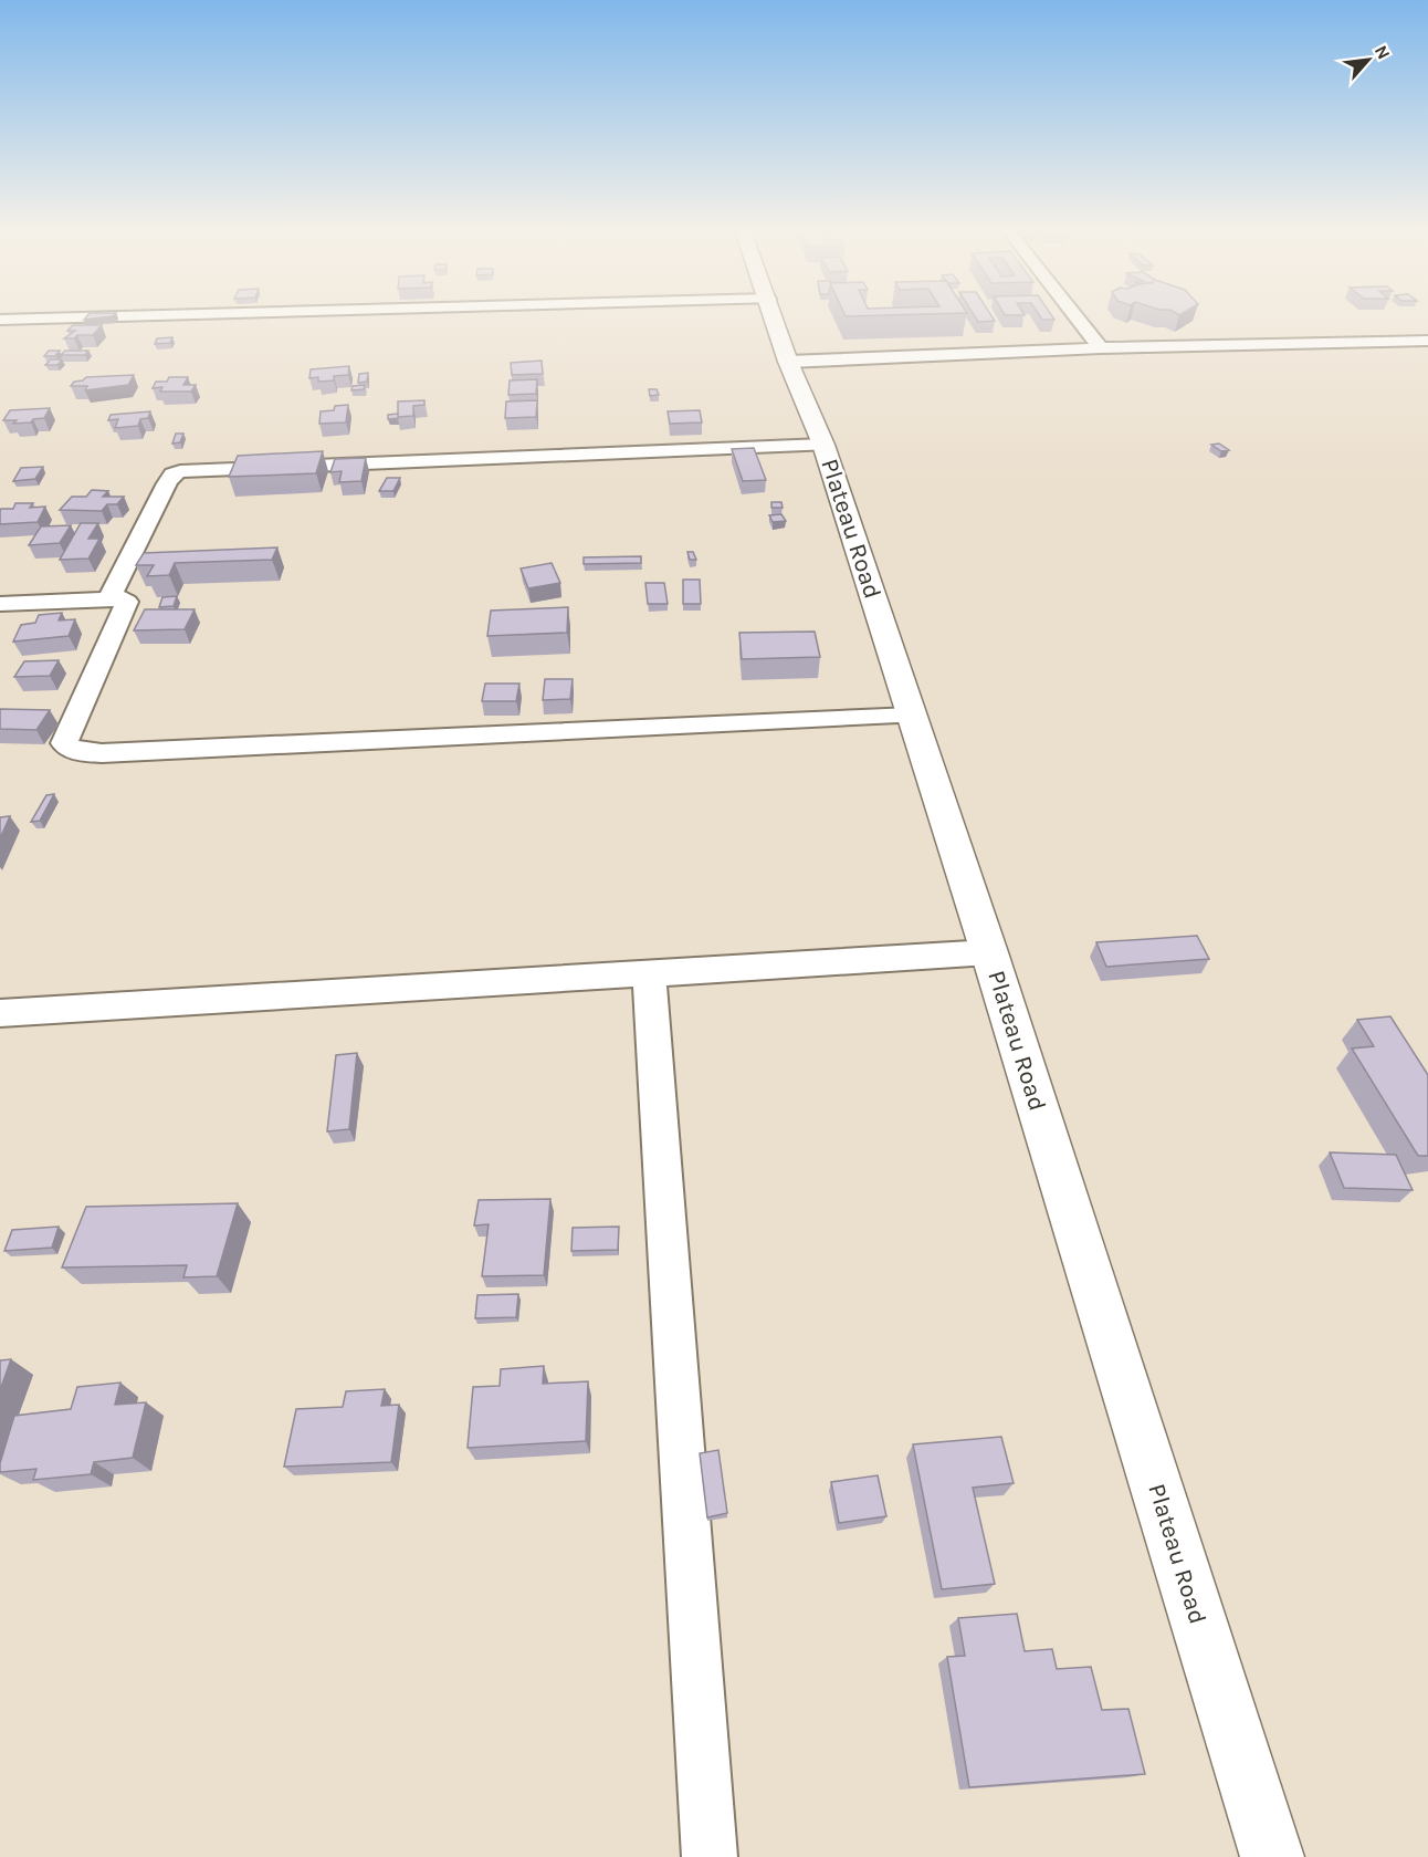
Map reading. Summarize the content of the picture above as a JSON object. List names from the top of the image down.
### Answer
{
  "streets": {
    "street": ["Plateau Road"]
  },
  "north": "top right"
}
